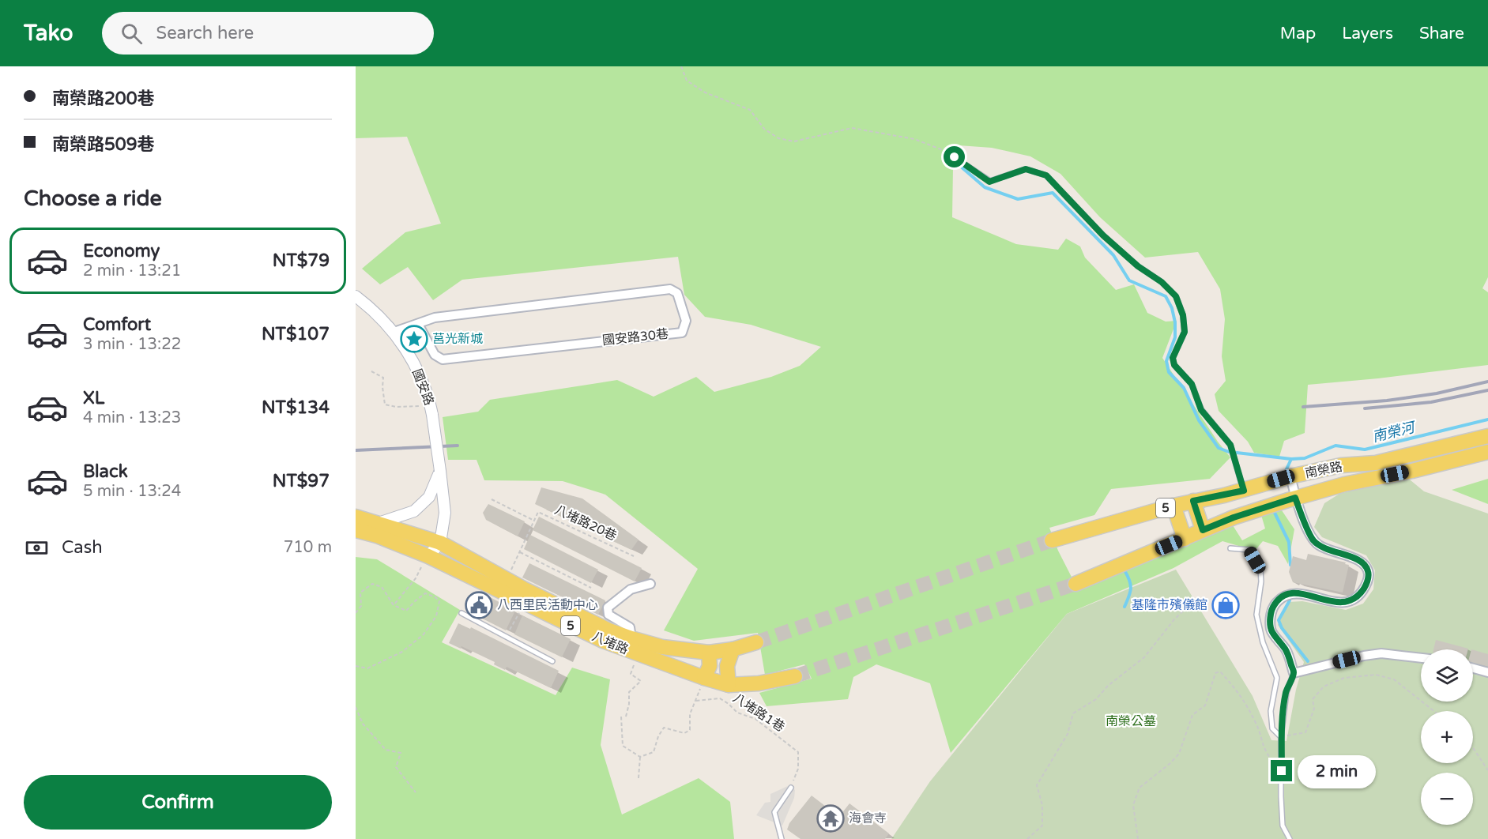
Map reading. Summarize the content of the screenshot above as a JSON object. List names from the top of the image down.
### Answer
{
  "streets": {
    "main road": ["南榮路", "5", "八堵路"],
    "street": ["國安路30巷", "國安路"],
    "path": ["八堵路20巷", "八堵路1巷"]
  },
  "crossings": [
    ["國安路30巷", "國安路"],
    ["南榮路", "5"],
    ["八堵路20巷", "八堵路"]
  ],
  "water": ["南榮河"],
  "parks": ["南榮公墓"],
  "places": {
    "place": ["莒光新城"],
    "public building": ["八西里民活動中心"],
    "shop": ["基隆市殯儀館"],
    "temple": ["海會寺"]
  },
  "page": {
    "header": "Tako",
    "search": "Search here",
    "nav": ["Map", "Layers", "Share"],
    "banner": ["南榮路200巷", "南榮路509巷"],
    "heading": "Choose a ride",
    "list": [
      {
        "name": "Economy",
        "note": "2 min · 13:21",
        "value": "NT$79"
      },
      {
        "name": "Comfort",
        "note": "3 min · 13:22",
        "value": "NT$107"
      },
      {
        "name": "XL",
        "note": "4 min · 13:23",
        "value": "NT$134"
      },
      {
        "name": "Black",
        "note": "5 min · 13:24",
        "value": "NT$97"
      }
    ],
    "pay": ["Cash", "710 m"],
    "map_buttons": ["+", "−"],
    "bubble": "2 min",
    "buttons": "Confirm"
  }
}
